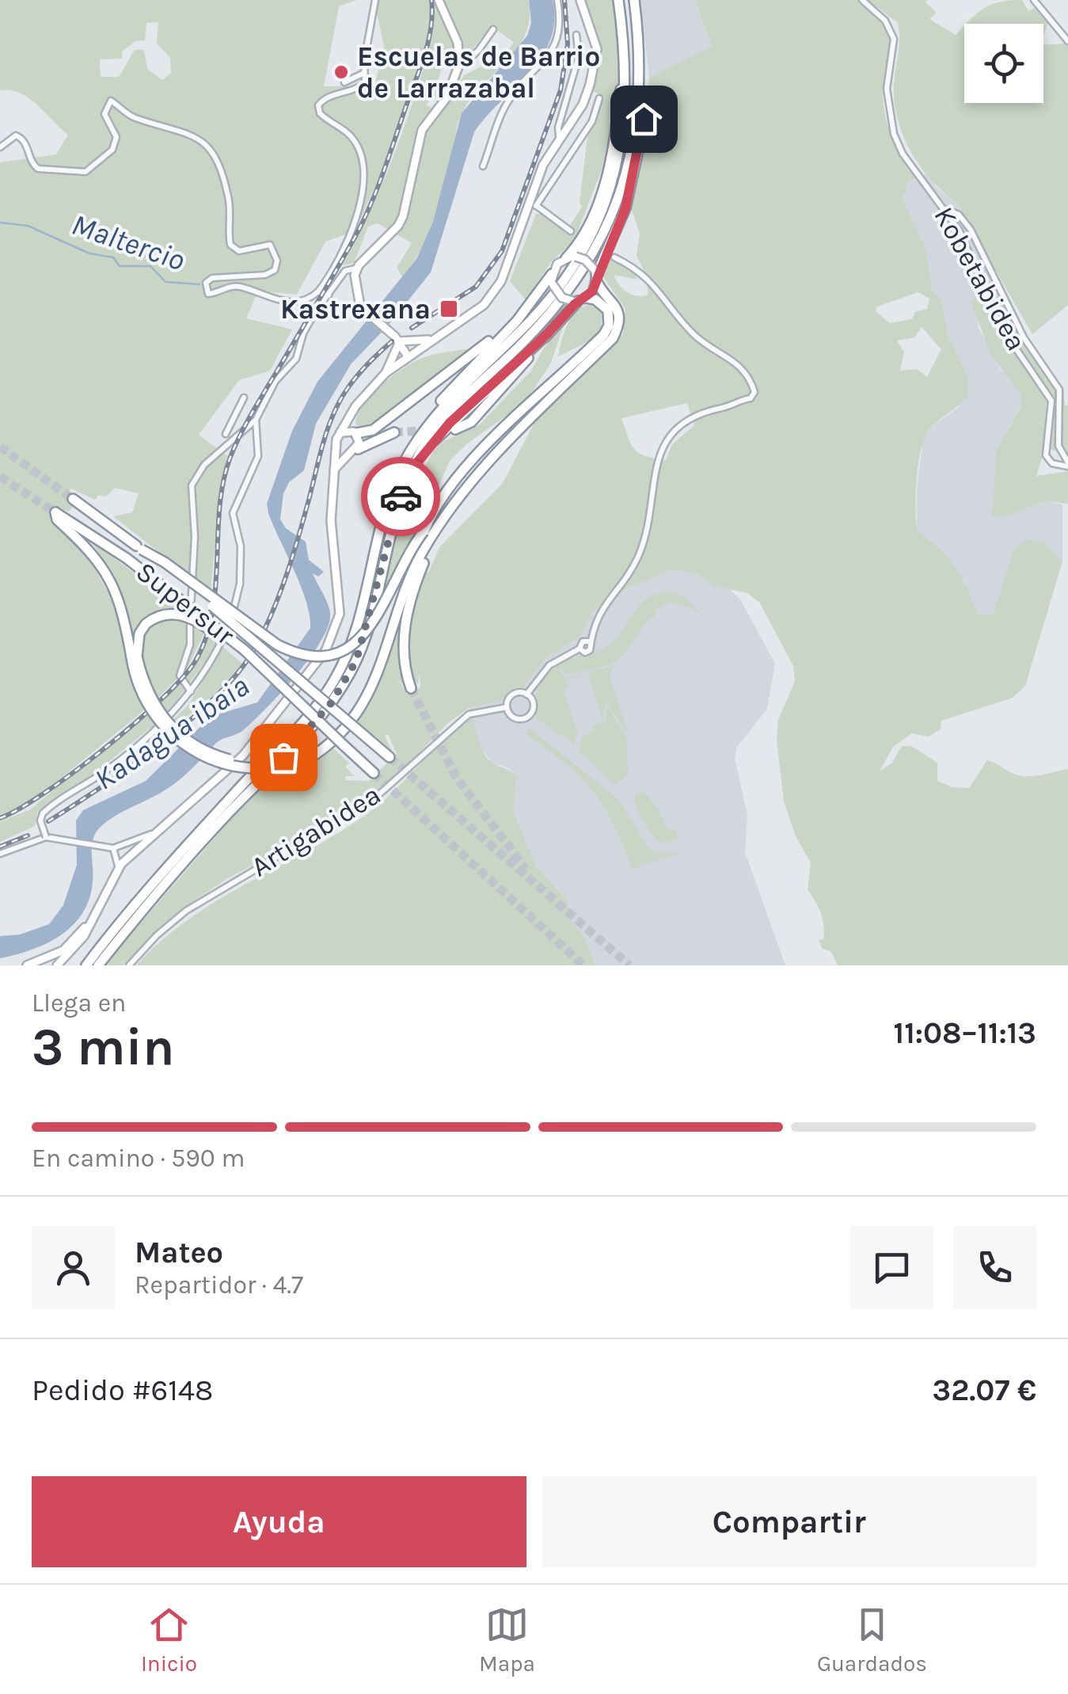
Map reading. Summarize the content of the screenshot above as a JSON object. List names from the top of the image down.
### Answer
{
  "streets": {
    "highway": ["Supersur"],
    "street": ["Kobetabidea", "Artigabidea"]
  },
  "water": ["Maltercio", "Kadagua ibaia"],
  "places": {
    "other": ["Escuelas de Barrio de Larrazabal"],
    "transit": ["Kastrexana"]
  },
  "page": {
    "heading": ["3 min", "Llega en", "11:08–11:13"],
    "panel": [
      "Mateo",
      "Repartidor · 4.7",
      "Pedido #6148",
      "32.07 €"
    ],
    "bar": "En camino · 590 m",
    "buttons": ["Ayuda", "Compartir"],
    "tabs": ["Inicio", "Mapa", "Guardados"]
  }
}
